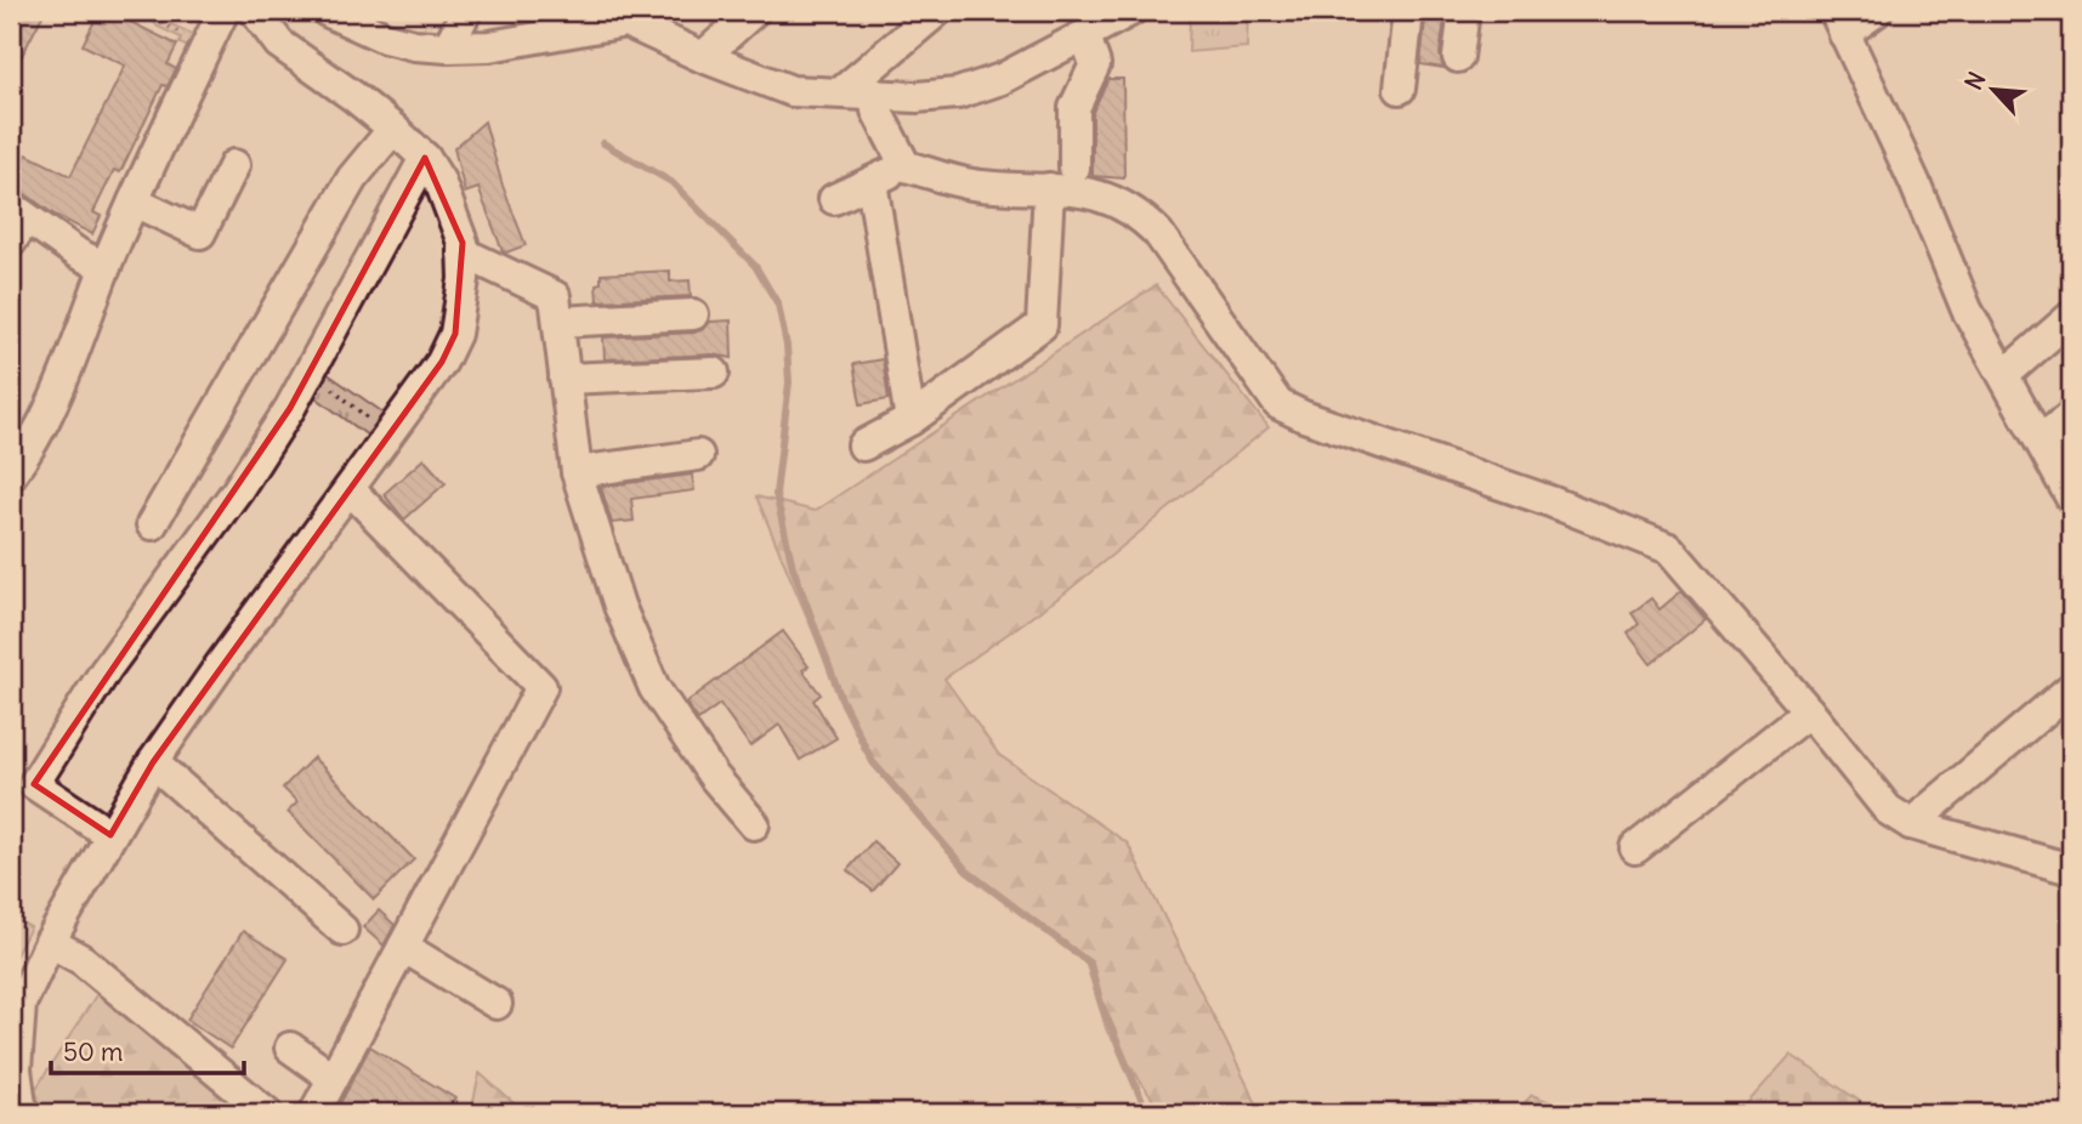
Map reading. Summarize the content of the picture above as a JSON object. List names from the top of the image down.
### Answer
{
  "scale_bar": "50 m",
  "north": "top left"
}
